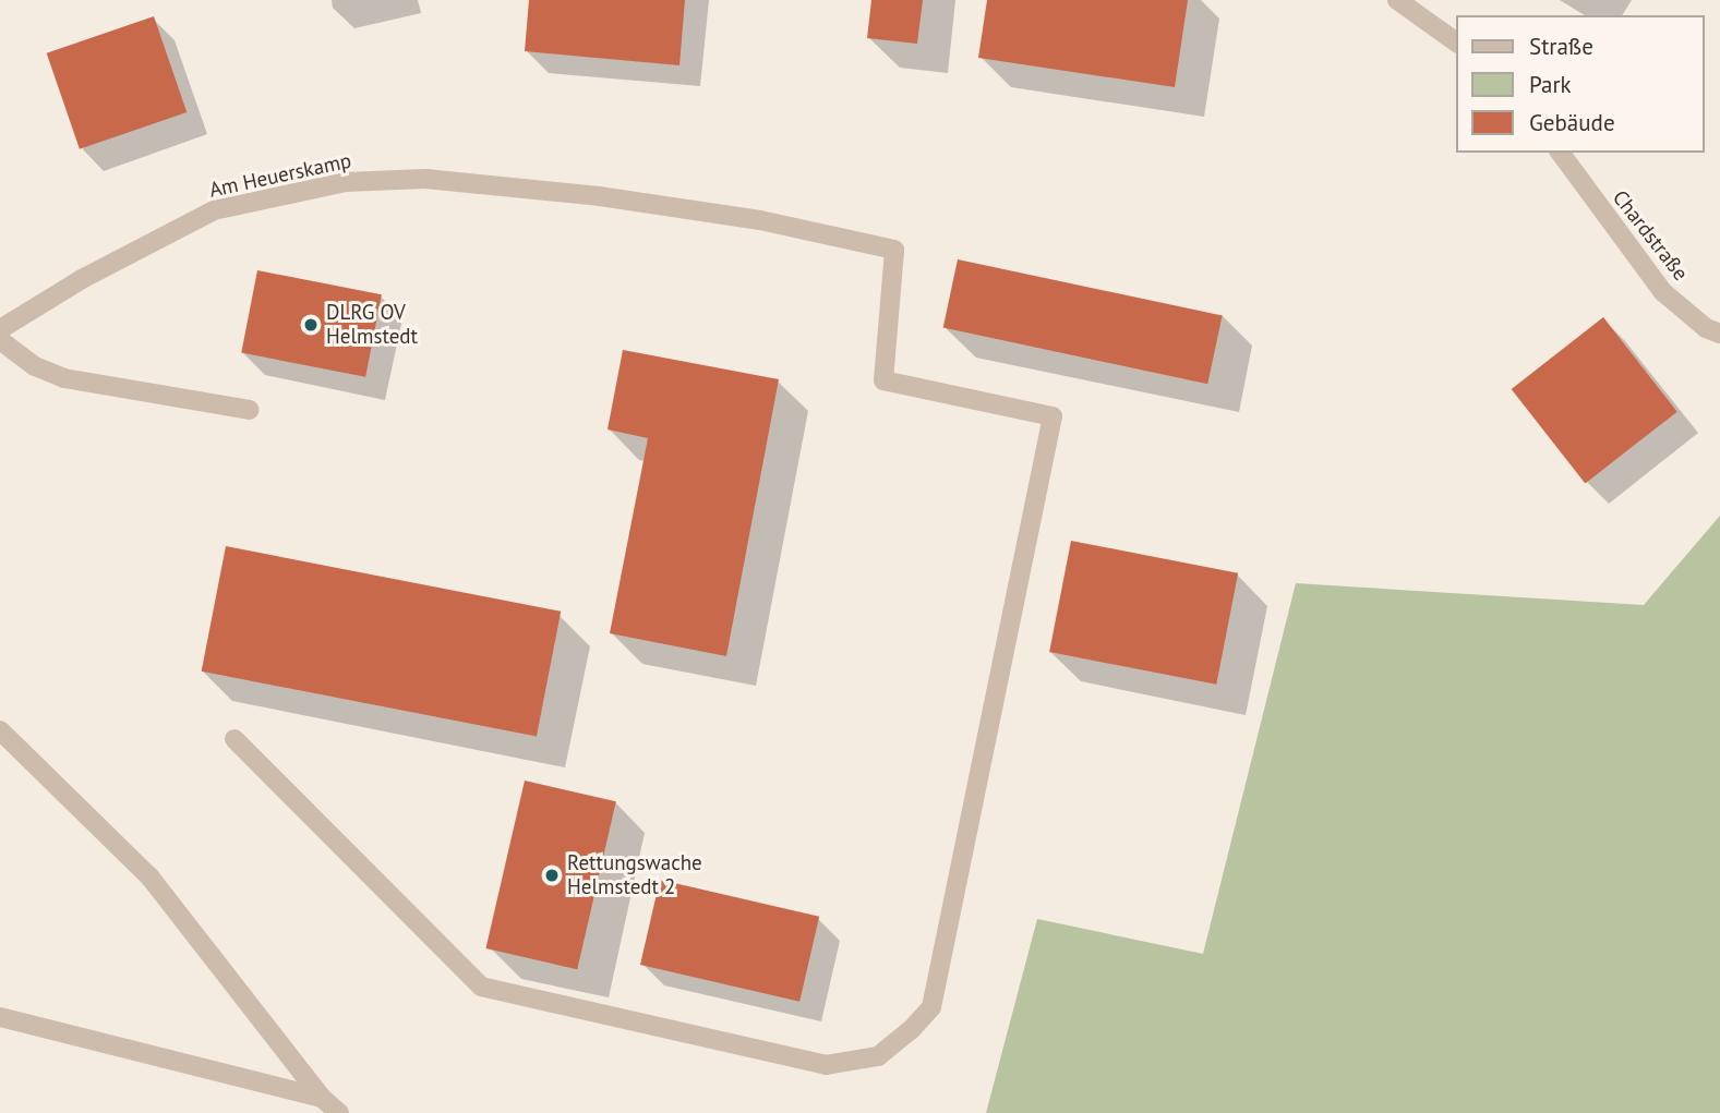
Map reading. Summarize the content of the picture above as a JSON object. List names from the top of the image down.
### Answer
{
  "streets": {
    "street": ["Am Heuerskamp", "Chardstraße"]
  },
  "places": ["DLRG OV Helmstedt", "Rettungswache Helmstedt 2"],
  "legend": ["Straße", "Park", "Gebäude"]
}
